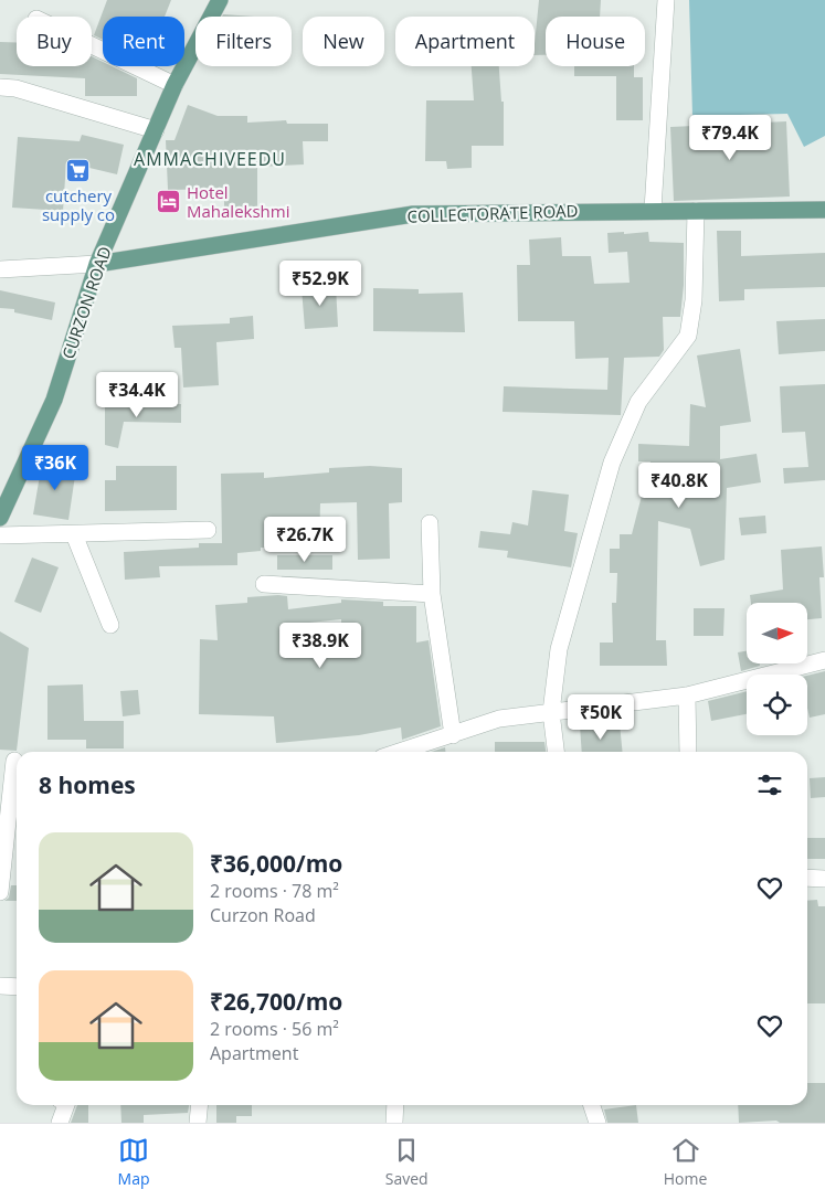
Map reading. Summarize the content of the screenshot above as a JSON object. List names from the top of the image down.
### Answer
{
  "streets": {
    "main road": ["COLLECTORATE ROAD", "CURZON ROAD"]
  },
  "crossings": [
    ["COLLECTORATE ROAD", "CURZON ROAD"]
  ],
  "districts": ["AMMACHIVEEDU"],
  "places": {
    "supermarket": ["cutchery supply co"],
    "hotel": ["Hotel Mahalekshmi"]
  },
  "north": "right",
  "page": {
    "chip": [
      "Buy",
      "Rent",
      "Filters",
      "New",
      "Apartment",
      "House"
    ],
    "price": [
      "₹79.4K",
      "₹52.9K",
      "₹34.4K",
      "₹36K",
      "₹40.8K",
      "₹26.7K",
      "₹38.9K",
      "₹50K"
    ],
    "heading": "8 homes",
    "list": [
      {
        "name": "₹36,000/mo",
        "note": "2 rooms · 78 m² · Curzon Road"
      },
      {
        "name": "₹26,700/mo",
        "note": "2 rooms · 56 m² · Apartment"
      }
    ],
    "tabs": ["Map", "Saved", "Home"]
  }
}
